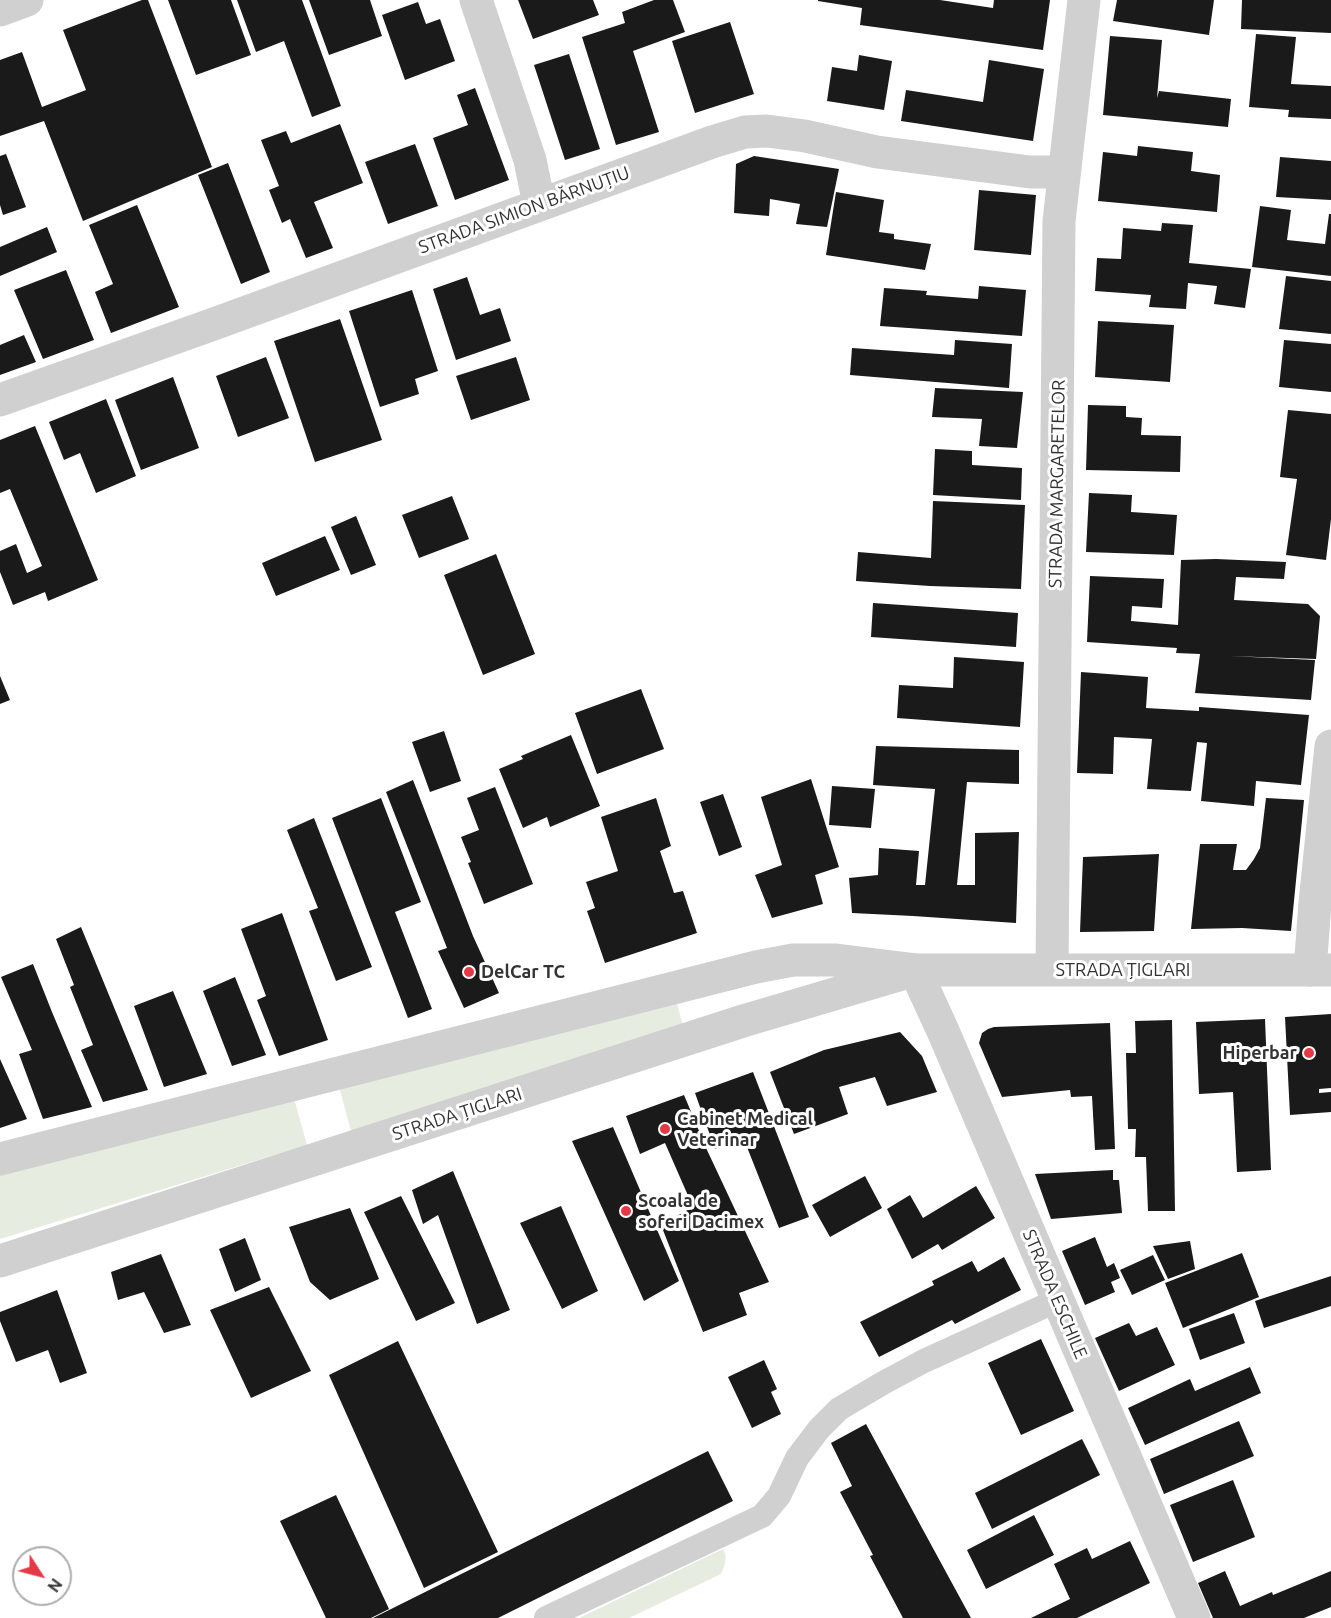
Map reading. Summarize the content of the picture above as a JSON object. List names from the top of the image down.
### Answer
{
  "streets": {
    "street": [
      "STRADA SIMION BĂRNUȚIU",
      "STRADA MARGARETELOR",
      "STRADA ȚIGLARI",
      "STRADA ESCHILE"
    ]
  },
  "crossings": [
    ["STRADA SIMION BĂRNUȚIU", "STRADA MARGARETELOR"],
    ["STRADA MARGARETELOR", "STRADA ȚIGLARI"],
    ["STRADA ȚIGLARI", "STRADA ESCHILE"]
  ],
  "places": [
    "DelCar TC",
    "Hiperbar",
    "Cabinet Medical Veterinar",
    "Scoala de soferi Dacimex"
  ],
  "north": "bottom right"
}
